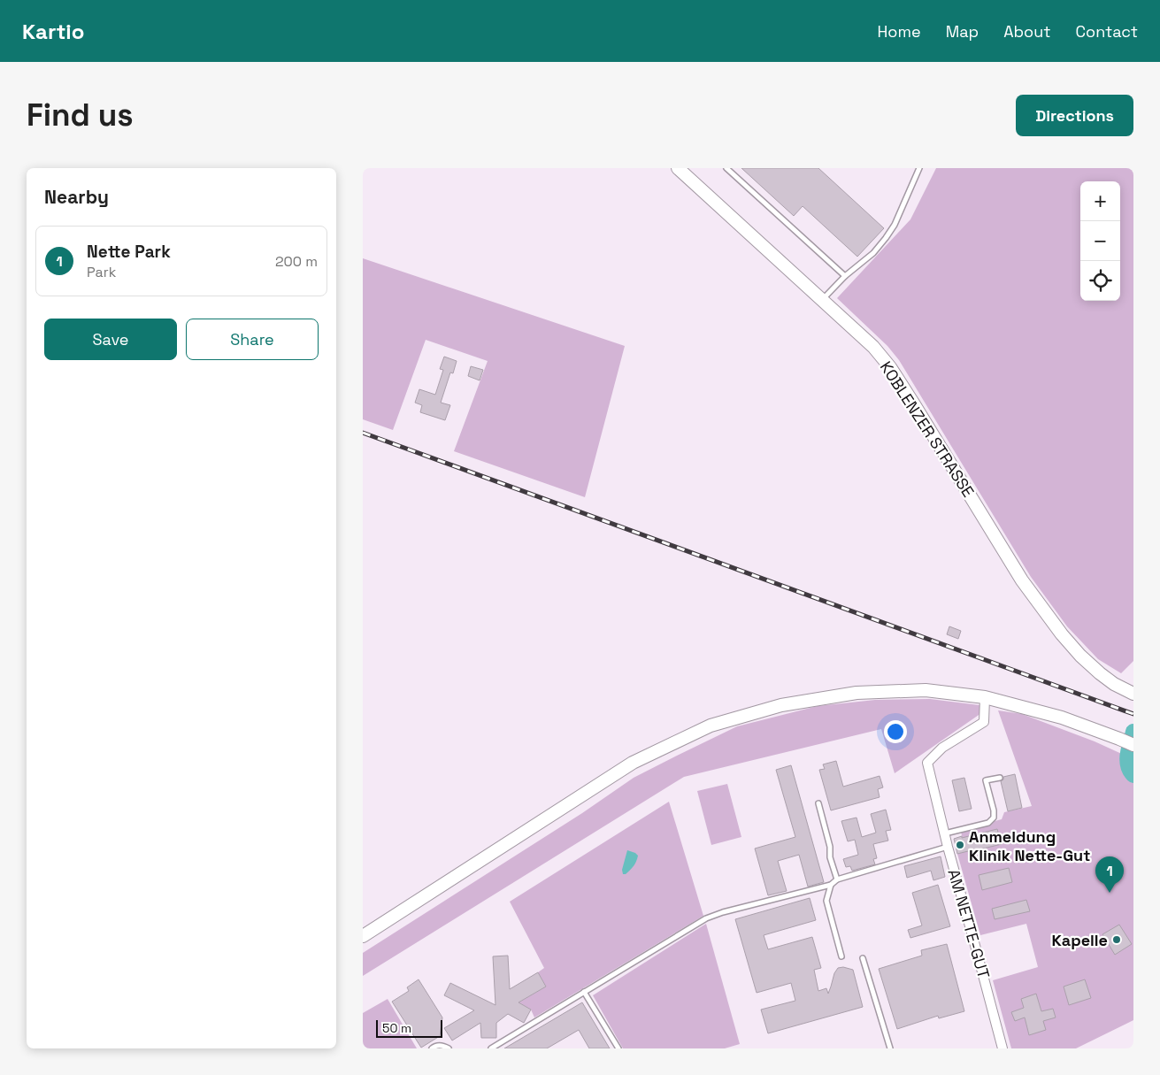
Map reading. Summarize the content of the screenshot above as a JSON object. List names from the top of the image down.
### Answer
{
  "streets": {
    "main road": ["KOBLENZER STRASSE"],
    "street": ["AM NETTE-GUT"]
  },
  "places": ["Anmeldung Klinik Nette-Gut", "Kapelle"],
  "scale_bar": "50 m",
  "page": {
    "header": "Kartio",
    "nav": [
      "Home",
      "Map",
      "About",
      "Contact"
    ],
    "buttons": [
      "Directions",
      ["Save", "Share"]
    ],
    "title": "Find us",
    "heading": "Nearby",
    "map_buttons": ["+", "−"],
    "list": [
      {
        "mark": "1",
        "name": "Nette Park",
        "note": "Park",
        "value": "200 m"
      }
    ],
    "pins": "1",
    "scale": "50 m"
  }
}
